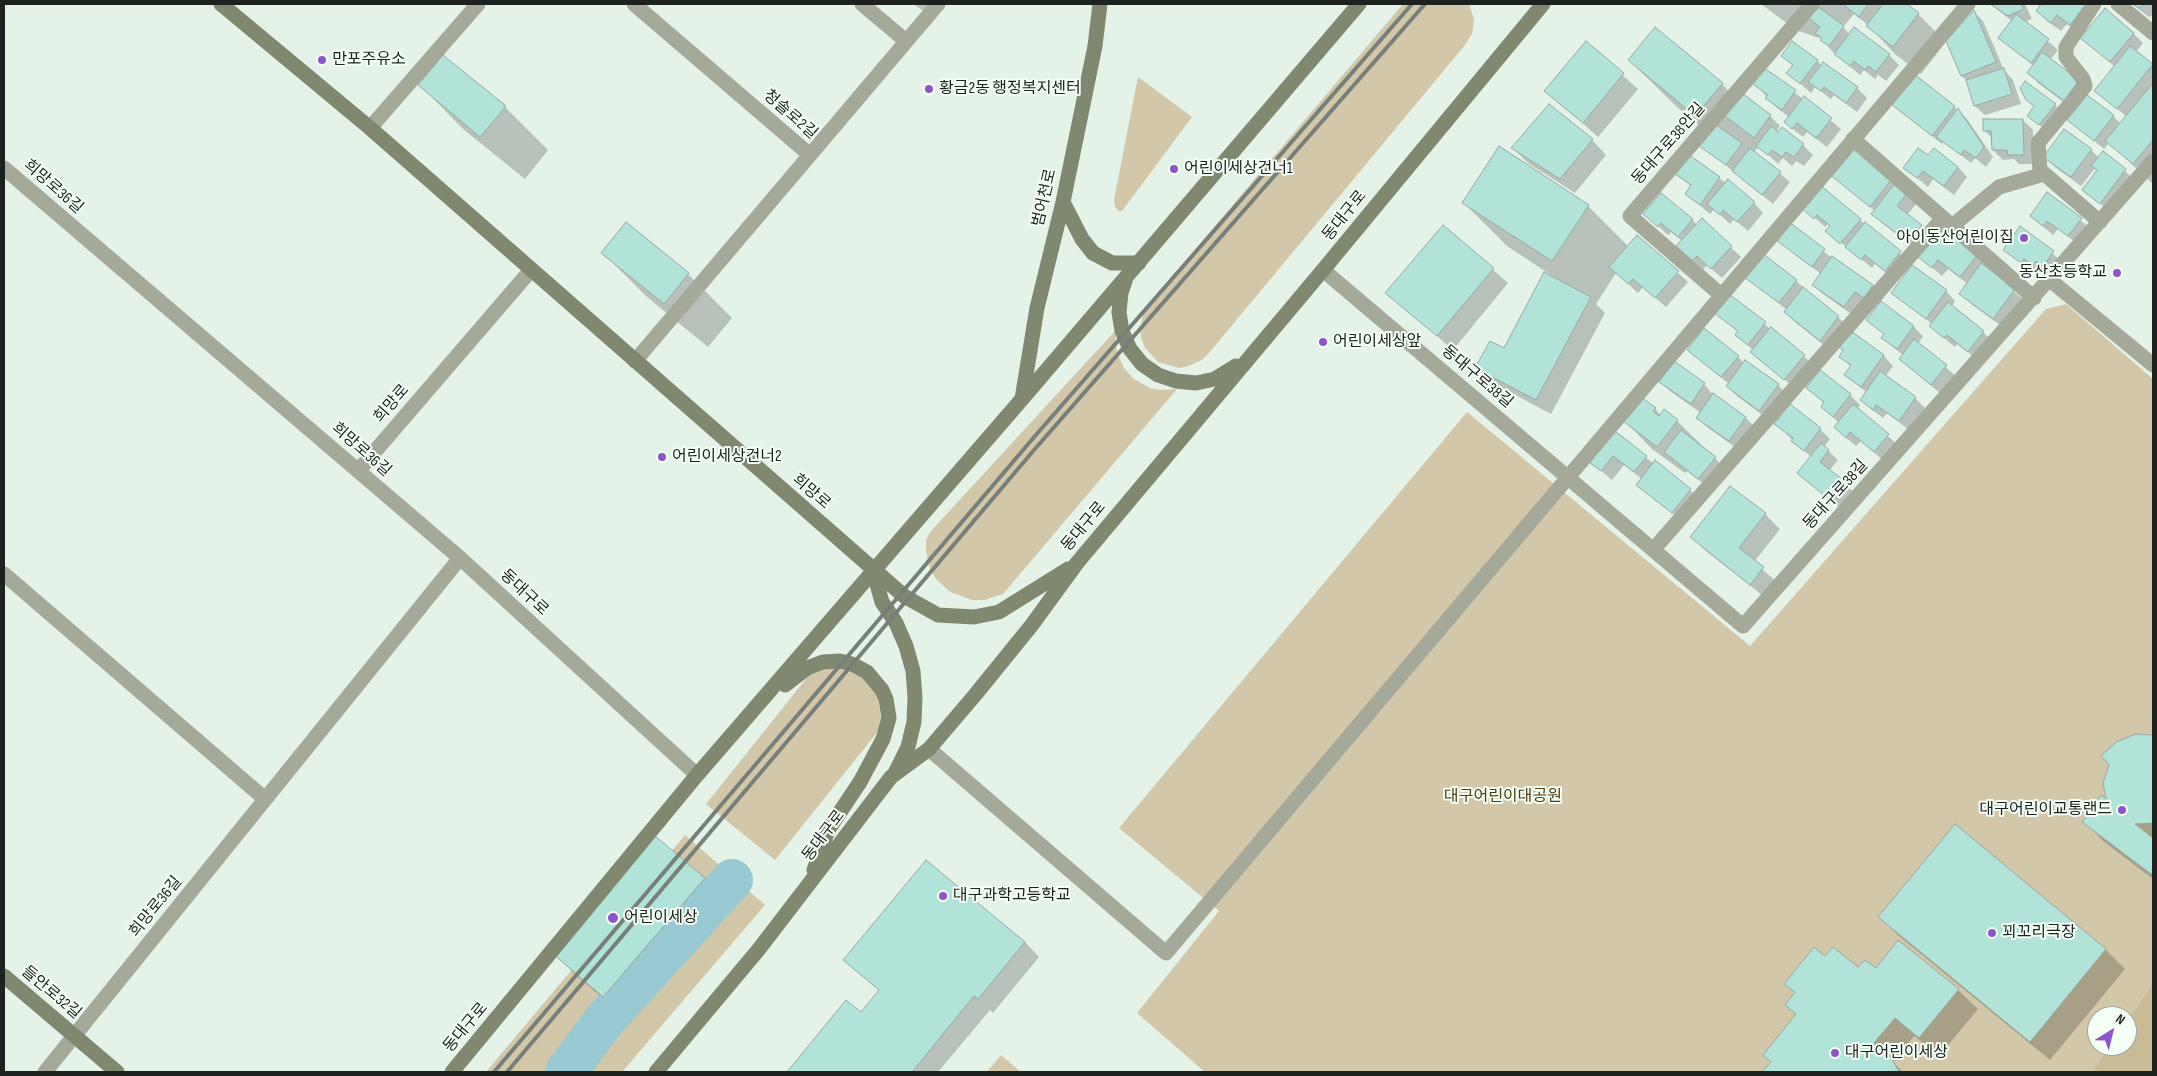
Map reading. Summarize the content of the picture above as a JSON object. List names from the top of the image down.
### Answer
{
  "streets": {
    "main road": [
      "범어천로",
      "동대구로",
      "희망로",
      "들안로32길"
    ],
    "street": [
      "청솔로2길",
      "동대구로38안길",
      "희망로36길",
      "동대구로38길"
    ]
  },
  "crossings": [
    ["희망로36길", "동대구로"],
    ["희망로36길", "희망로"],
    ["희망로36길", "들안로32길"],
    ["범어천로", "동대구로"],
    ["동대구로", "동대구로38길"],
    ["동대구로", "희망로"]
  ],
  "parks": ["대구어린이대공원"],
  "places": [
    "만포주유소",
    "황금2동 행정복지센터",
    "어린이세상건너1",
    "아이동산어린이집",
    "동산초등학교",
    "어린이세상앞",
    "어린이세상건너2",
    "대구어린이교통랜드",
    "대구과학고등학교",
    "어린이세상",
    "꾀꼬리극장",
    "대구어린이세상"
  ],
  "north": "top right"
}
